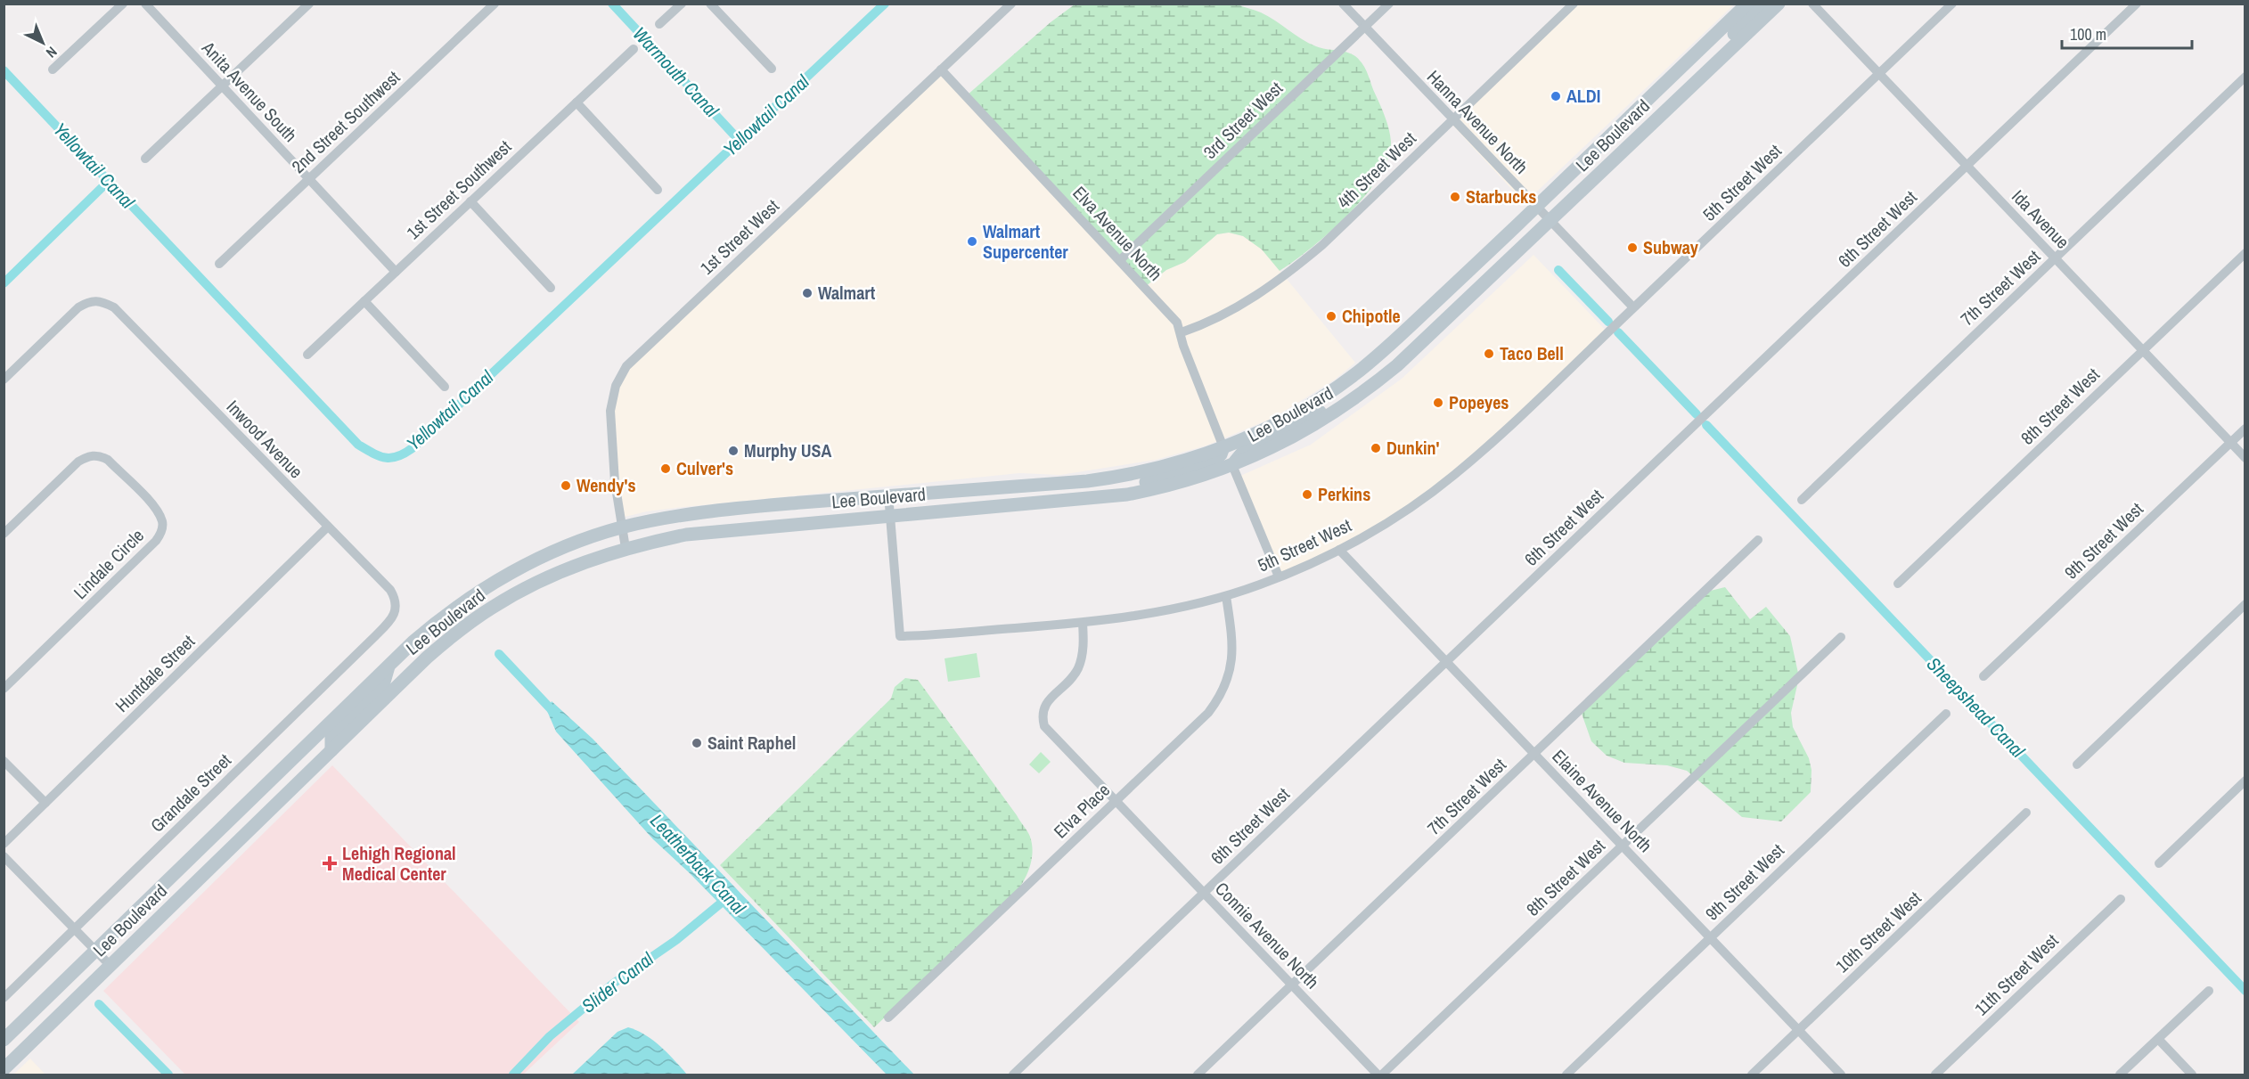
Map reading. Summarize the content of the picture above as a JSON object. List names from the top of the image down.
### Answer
{
  "streets": {
    "main road": ["Lee Boulevard"],
    "street": [
      "Anita Avenue South",
      "3rd Street West",
      "2nd Street Southwest",
      "Hanna Avenue North",
      "4th Street West",
      "5th Street West",
      "1st Street Southwest",
      "Ida Avenue",
      "6th Street West",
      "Elva Avenue North",
      "1st Street West",
      "7th Street West",
      "8th Street West",
      "Inwood Avenue",
      "9th Street West",
      "Lindale Circle",
      "Huntdale Street",
      "Grandale Street",
      "Elaine Avenue North",
      "Elva Place",
      "10th Street West",
      "Connie Avenue North",
      "11th Street West"
    ]
  },
  "crossings": [
    ["Anita Avenue South", "2nd Street Southwest"],
    ["Anita Avenue South", "1st Street Southwest"],
    ["3rd Street West", "Hanna Avenue North"],
    ["3rd Street West", "Elva Avenue North"],
    ["Hanna Avenue North", "Lee Boulevard"],
    ["Hanna Avenue North", "4th Street West"],
    ["Hanna Avenue North", "5th Street West"],
    ["Lee Boulevard", "5th Street West"],
    ["Lee Boulevard", "Elva Avenue North"],
    ["Lee Boulevard", "1st Street West"],
    ["4th Street West", "Elva Avenue North"],
    ["5th Street West", "Ida Avenue"],
    ["5th Street West", "Elaine Avenue North"],
    ["5th Street West", "Elva Place"],
    ["5th Street West", "Connie Avenue North"],
    ["Ida Avenue", "6th Street West"],
    ["Ida Avenue", "7th Street West"],
    ["Ida Avenue", "8th Street West"],
    ["Ida Avenue", "9th Street West"],
    ["6th Street West", "Elaine Avenue North"],
    ["6th Street West", "Connie Avenue North"],
    ["Elva Avenue North", "1st Street West"],
    ["7th Street West", "Elaine Avenue North"],
    ["7th Street West", "Connie Avenue North"],
    ["8th Street West", "Elaine Avenue North"],
    ["Inwood Avenue", "Huntdale Street"],
    ["Inwood Avenue", "Grandale Street"],
    ["9th Street West", "Elaine Avenue North"],
    ["Elaine Avenue North", "10th Street West"],
    ["Elva Place", "Connie Avenue North"]
  ],
  "water": [
    "Warmouth Canal",
    "Yellowtail Canal",
    "Sheepshead Canal",
    "Leatherback Canal",
    "Slider Canal"
  ],
  "places": {
    "other": [
      "ALDI",
      "Starbucks",
      "Walmart Supercenter",
      "Subway",
      "Walmart",
      "Chipotle",
      "Taco Bell",
      "Popeyes",
      "Dunkin'",
      "Murphy USA",
      "Culver's",
      "Wendy's",
      "Perkins",
      "Saint Raphel"
    ],
    "health": ["Lehigh Regional Medical Center"]
  },
  "scale_bar": "100 m",
  "north": "bottom right"
}
